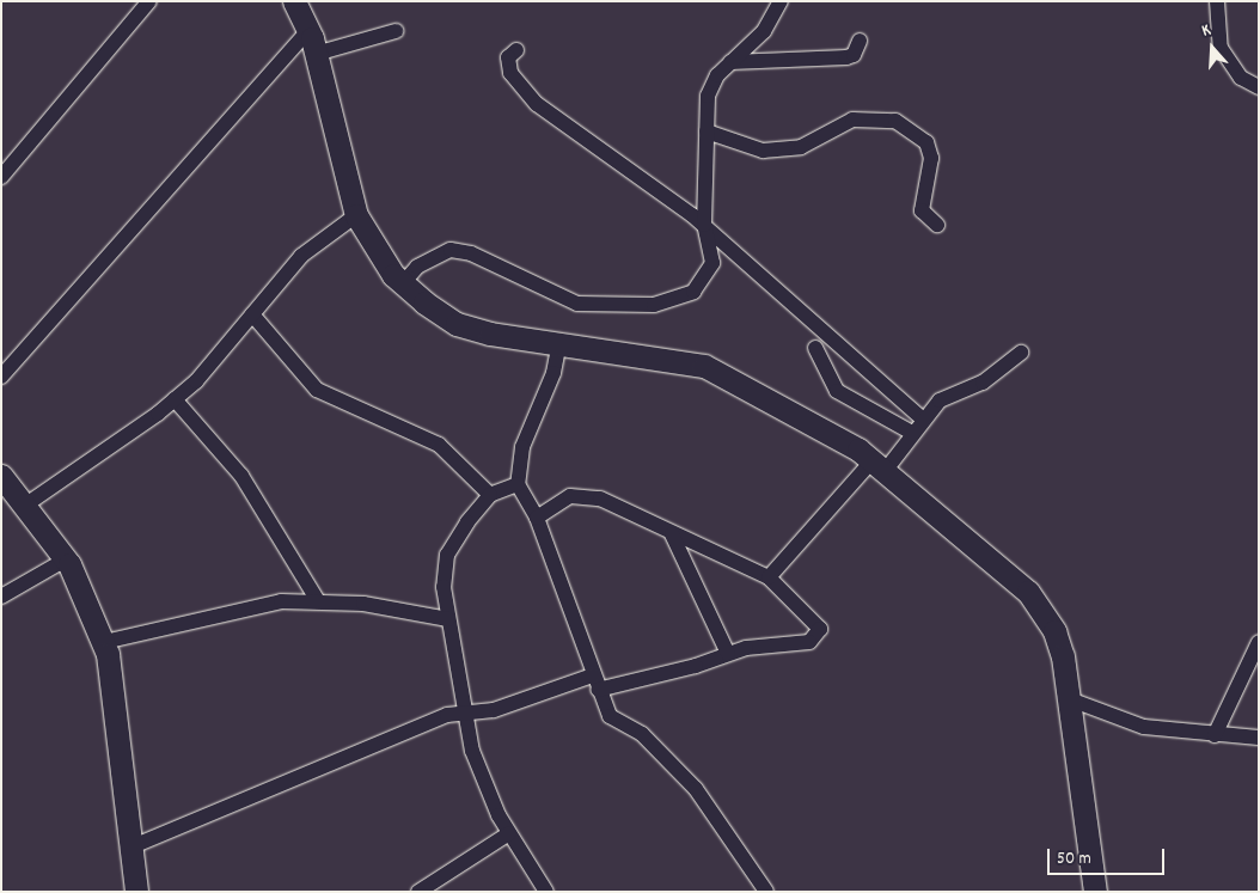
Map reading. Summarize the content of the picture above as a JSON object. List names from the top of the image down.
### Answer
{
  "scale_bar": "50 m",
  "north": "top"
}
